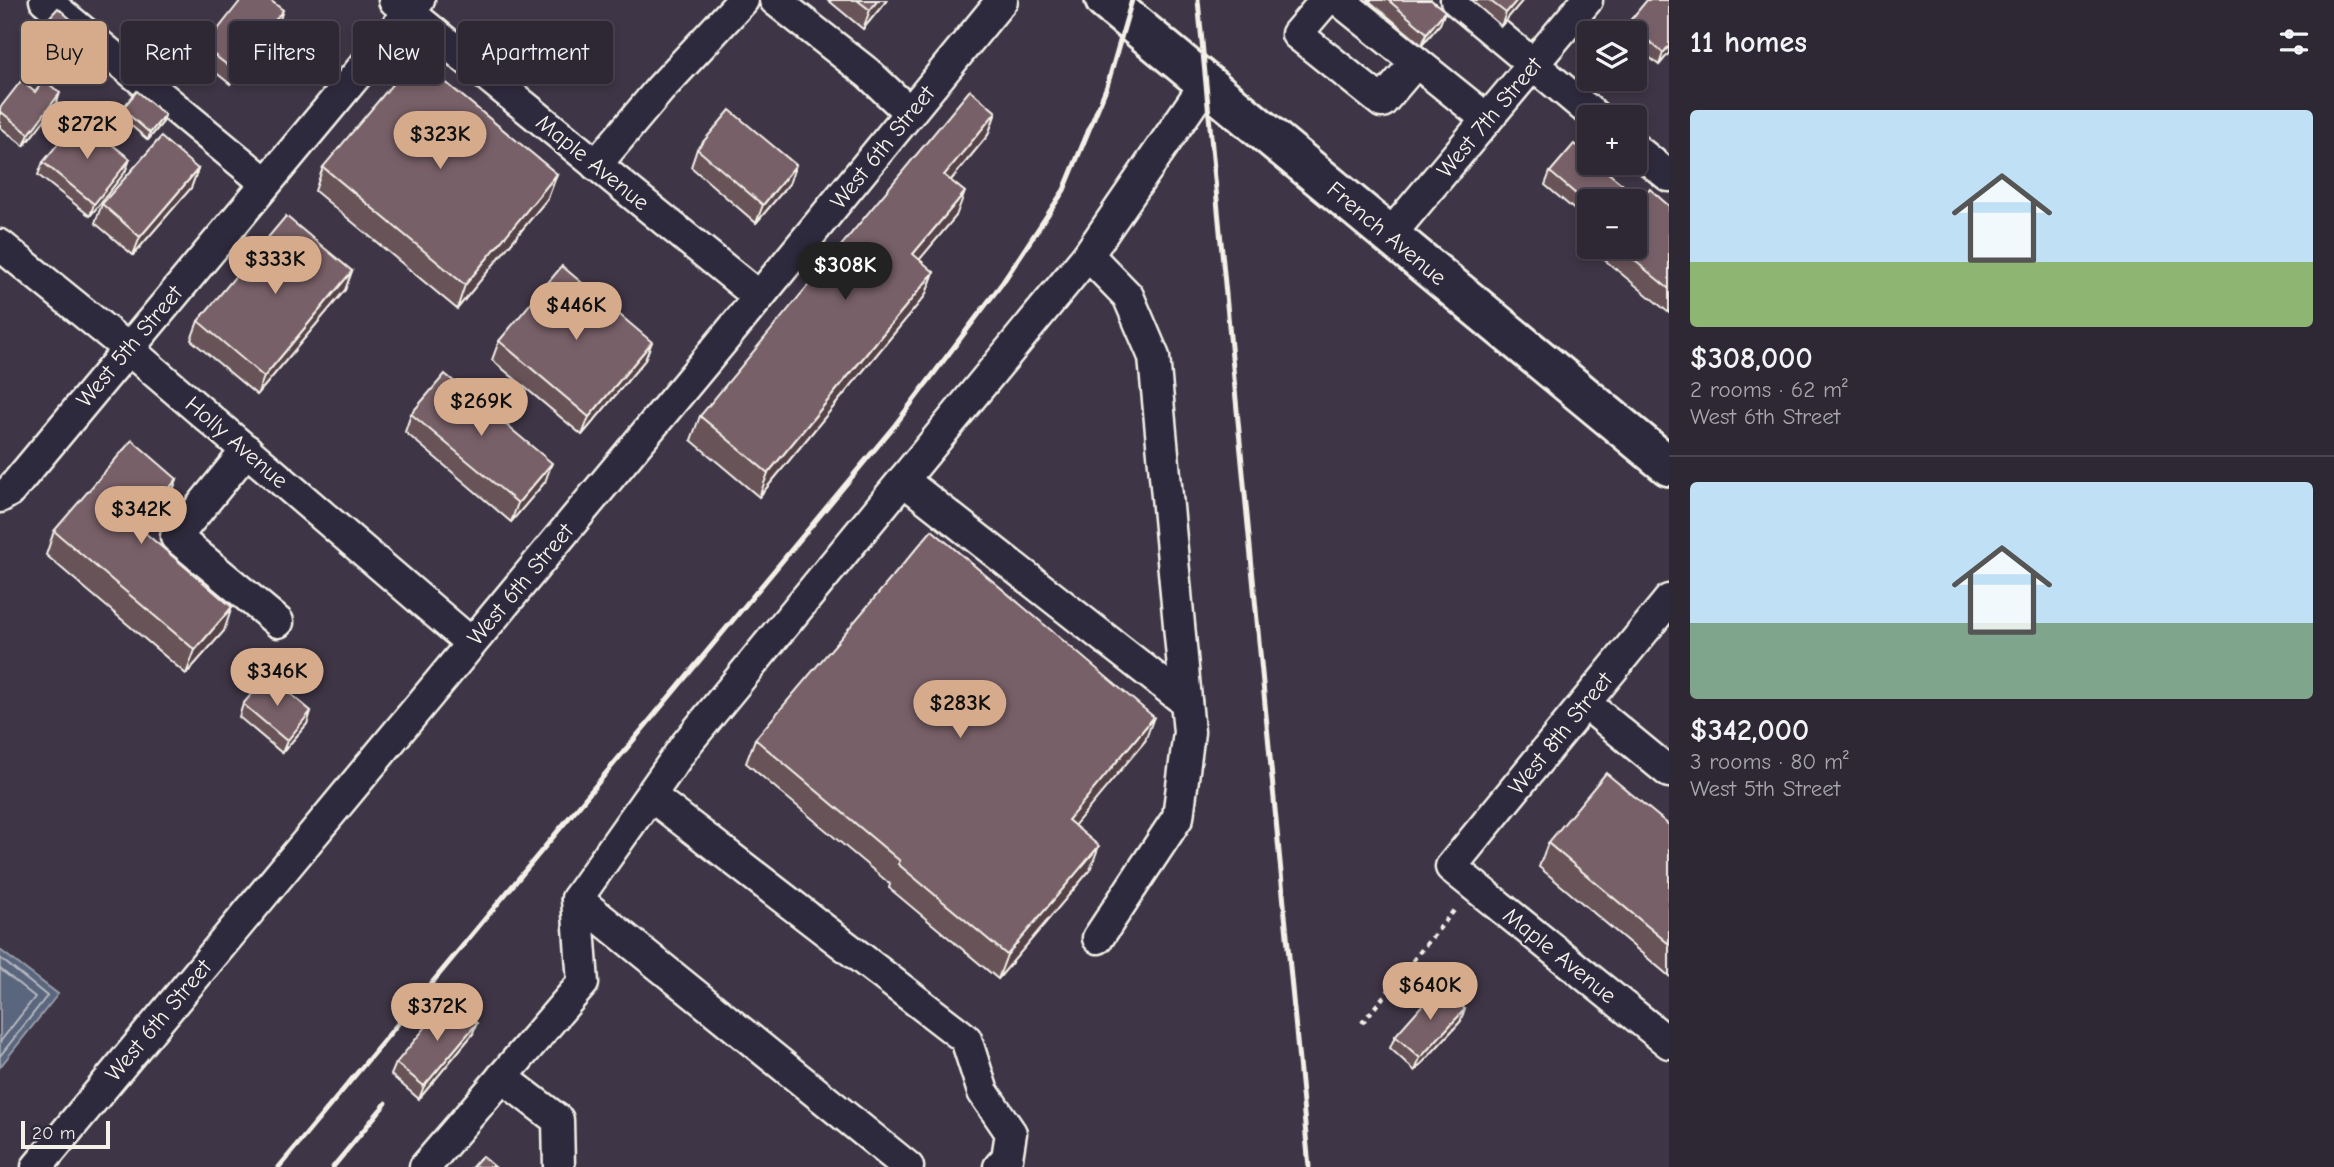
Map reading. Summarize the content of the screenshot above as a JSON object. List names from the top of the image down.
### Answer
{
  "streets": {
    "main road": ["French Avenue"],
    "street": [
      "West 7th Street",
      "West 6th Street",
      "Maple Avenue",
      "West 5th Street",
      "Holly Avenue",
      "West 8th Street"
    ]
  },
  "crossings": [
    ["West 7th Street", "French Avenue"],
    ["West 6th Street", "Maple Avenue"],
    ["West 6th Street", "Holly Avenue"],
    ["Maple Avenue", "West 5th Street"],
    ["Maple Avenue", "West 8th Street"],
    ["West 5th Street", "Holly Avenue"]
  ],
  "scale_bar": "20 m",
  "page": {
    "heading": "11 homes",
    "map_buttons": ["+", "−"],
    "chip": [
      "Buy",
      "Rent",
      "Filters",
      "New",
      "Apartment"
    ],
    "list": [
      {
        "name": "$308,000",
        "note": "2 rooms · 62 m² · West 6th Street"
      },
      {
        "name": "$342,000",
        "note": "3 rooms · 80 m² · West 5th Street"
      }
    ],
    "price": [
      "$272K",
      "$323K",
      "$333K",
      "$308K",
      "$446K",
      "$269K",
      "$342K",
      "$346K",
      "$283K",
      "$640K",
      "$372K"
    ],
    "scale": "20 m"
  }
}
